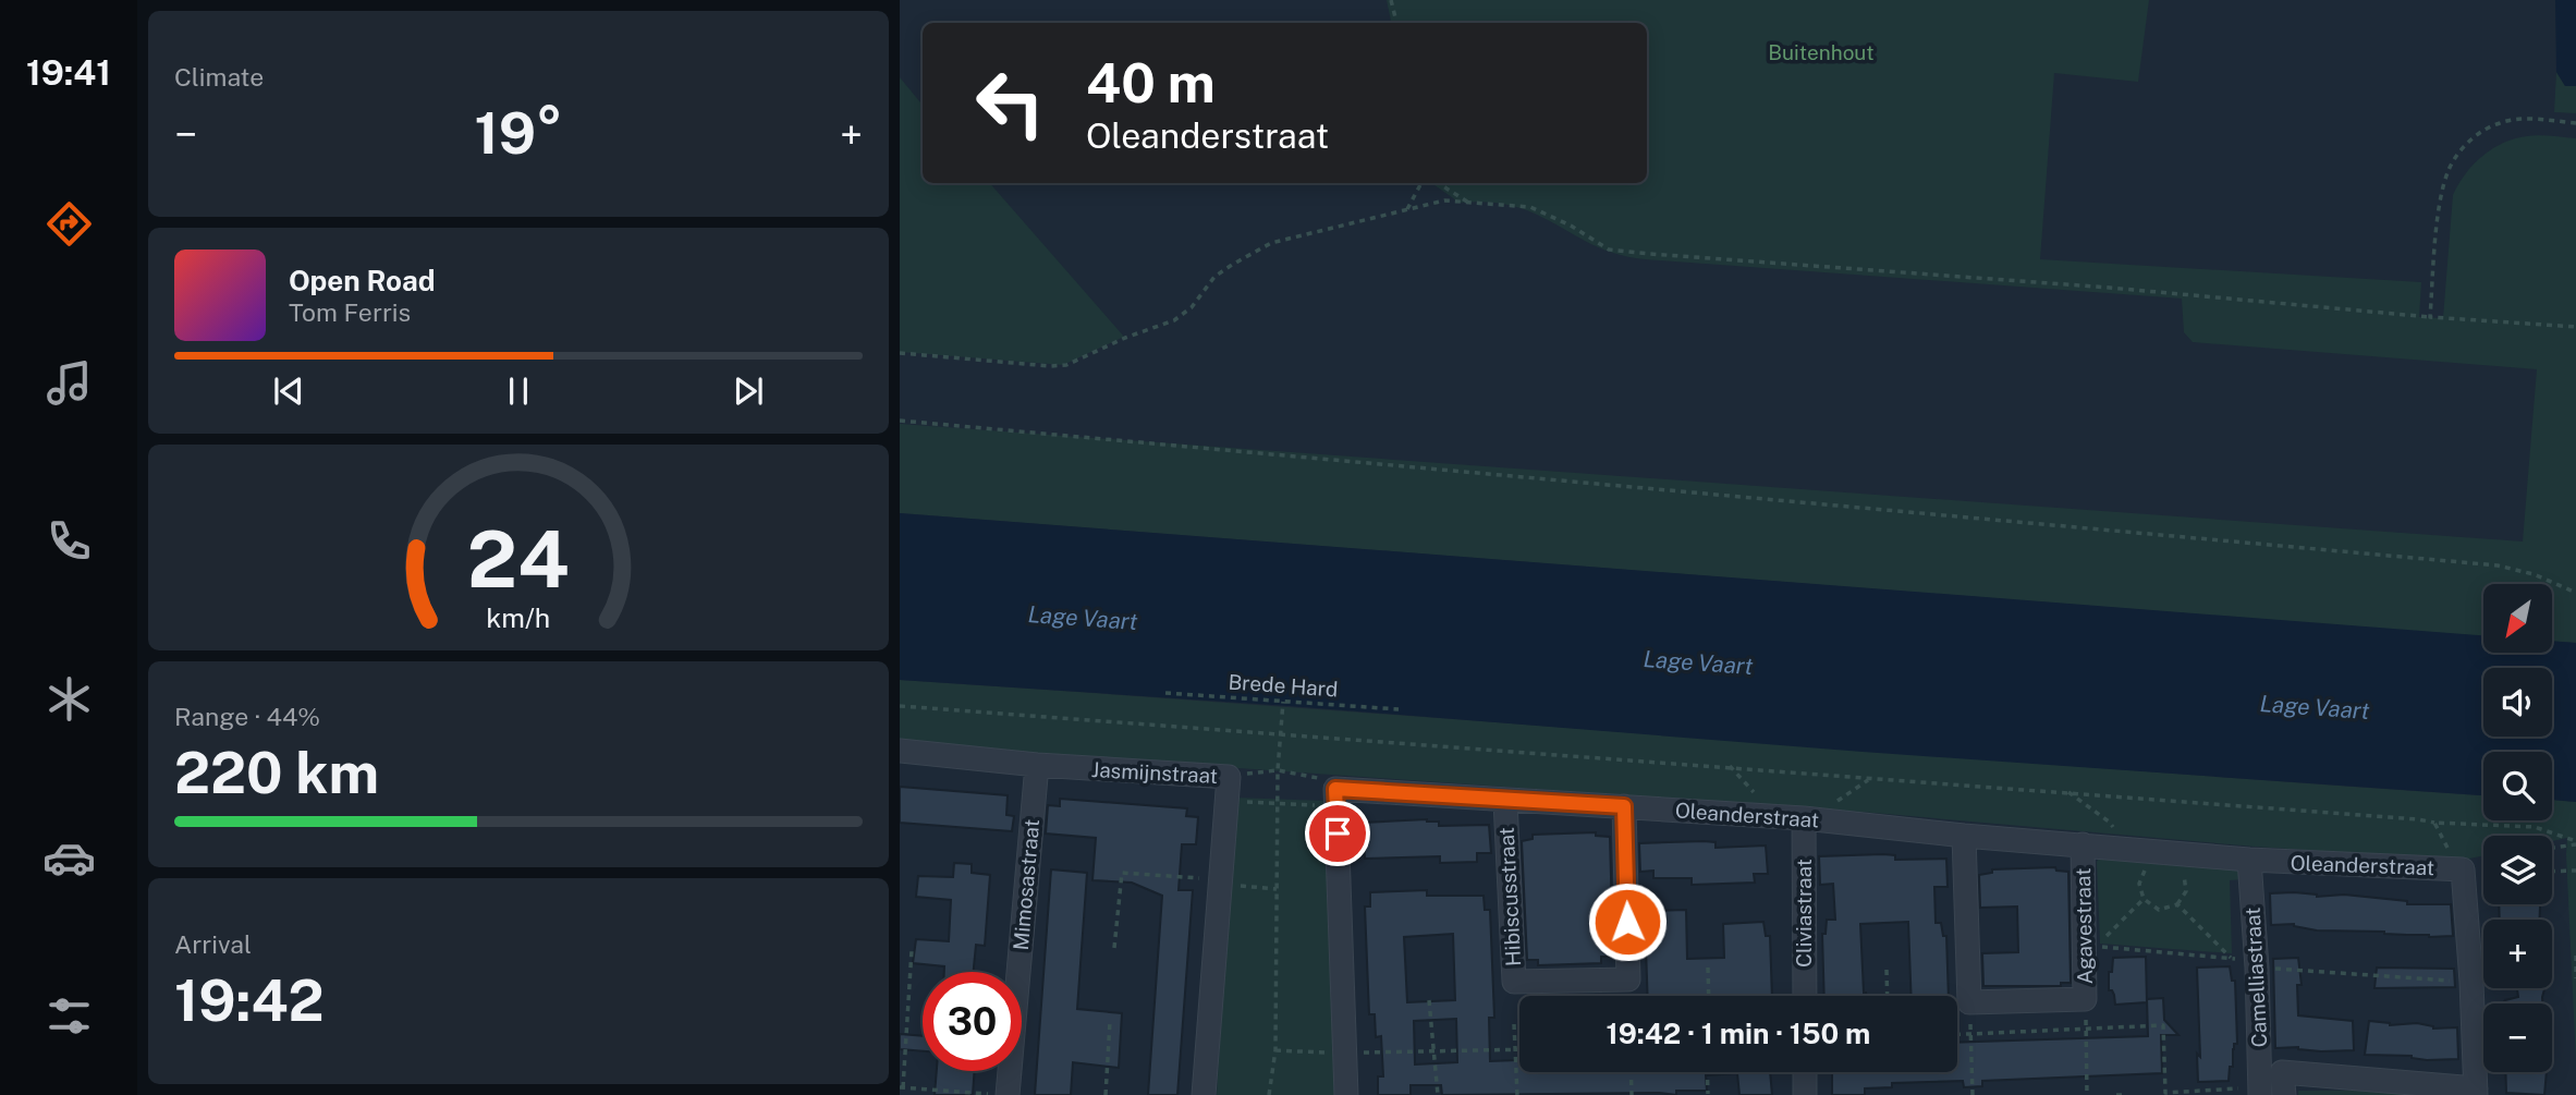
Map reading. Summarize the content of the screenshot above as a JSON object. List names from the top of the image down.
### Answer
{
  "streets": {
    "street": [
      "Jasmijnstraat",
      "Oleanderstraat",
      "Mimosastraat",
      "Hibiscusstraat",
      "Cliviastraat",
      "Agavestraat",
      "Camelliastraat"
    ],
    "path": ["Brede Hard"]
  },
  "crossings": [
    ["Jasmijnstraat", "Mimosastraat"],
    ["Oleanderstraat", "Hibiscusstraat"],
    ["Oleanderstraat", "Cliviastraat"],
    ["Oleanderstraat", "Agavestraat"],
    ["Oleanderstraat", "Camelliastraat"]
  ],
  "water": ["Lage Vaart"],
  "parks": ["Buitenhout"],
  "north": "bottom left",
  "page": {
    "tabs": "19:41",
    "tile": [
      "Climate",
      ["Range · 44%", "220 km"],
      ["Arrival", "19:42"]
    ],
    "turn": ["40 m", "Oleanderstraat"],
    "heat": ["−", "19°", "+"],
    "song": ["Open Road", "Tom Ferris"],
    "map_buttons": ["+", "−"],
    "limit": "30",
    "trip": "19:42 · 1 min · 150 m",
    "gauge": ["24", "km/h"]
  }
}
